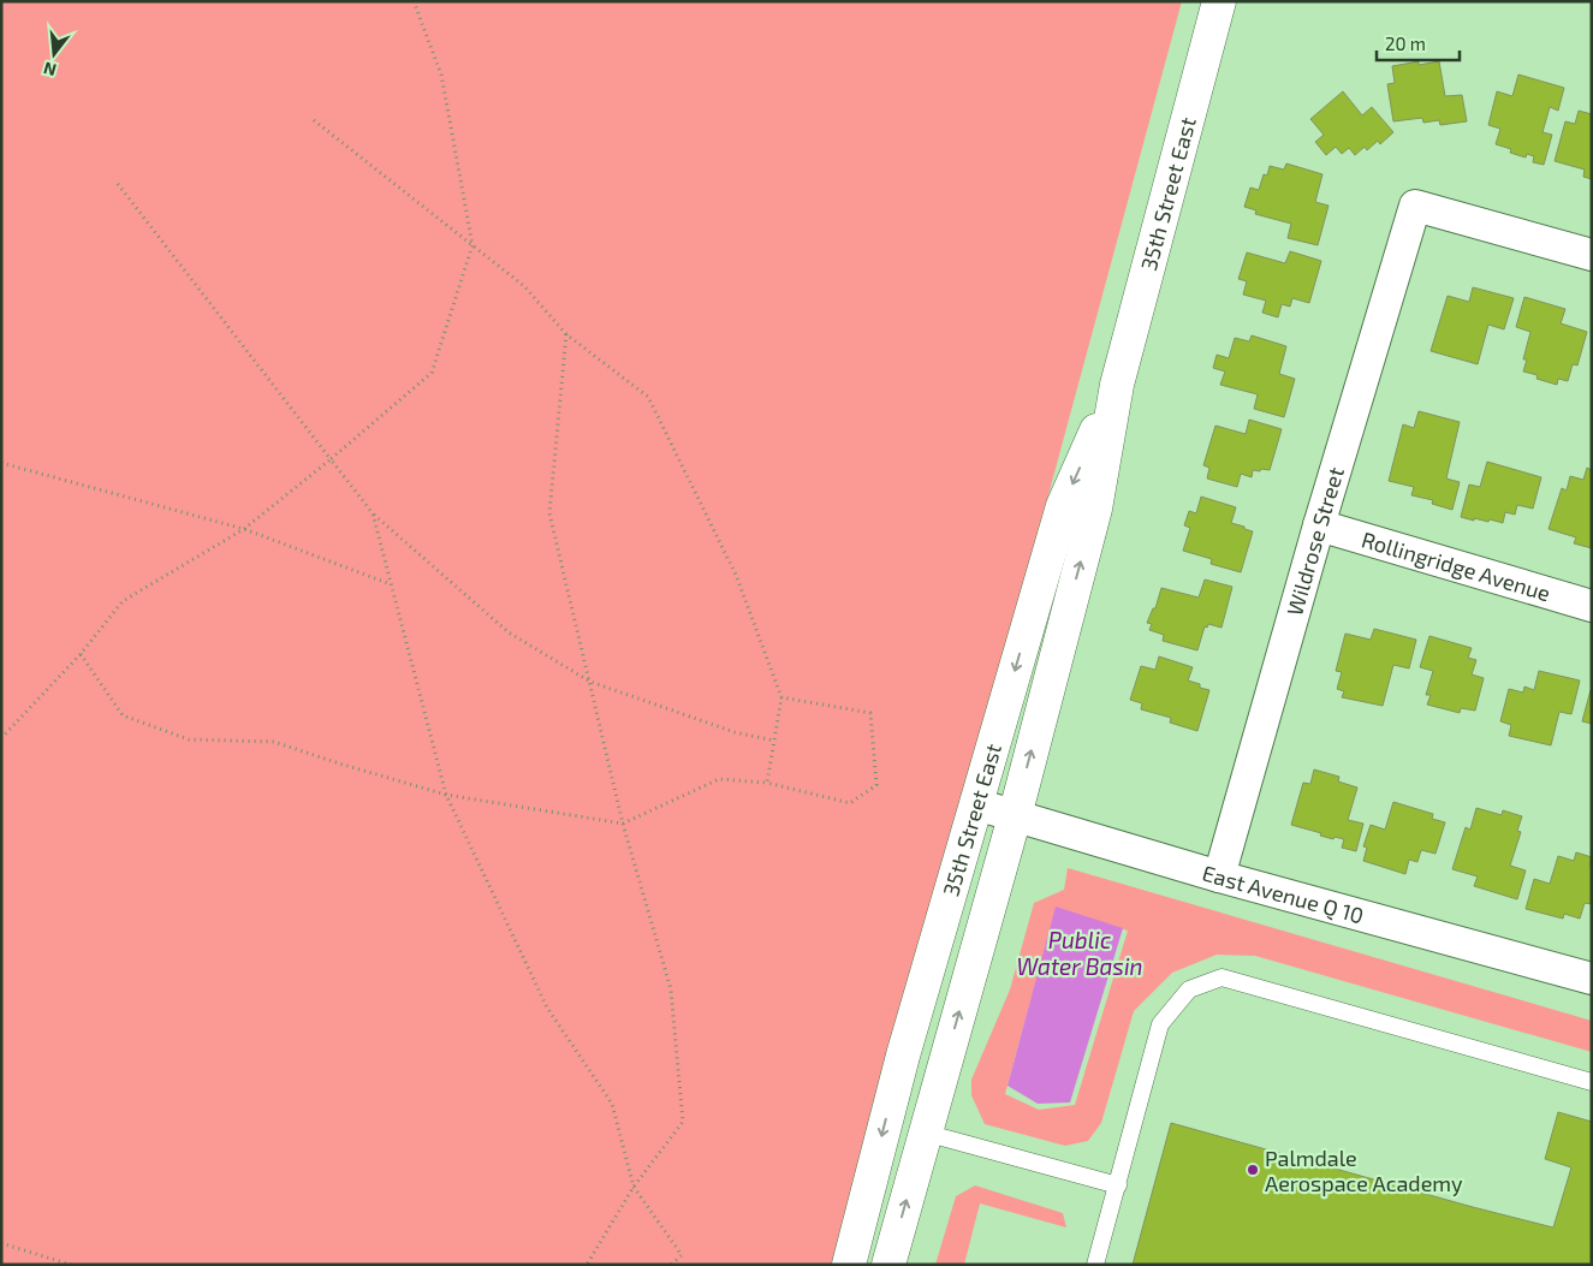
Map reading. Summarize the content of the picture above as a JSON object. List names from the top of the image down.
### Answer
{
  "streets": {
    "street": [
      "35th Street East",
      "Wildrose Street",
      "Rollingridge Avenue",
      "East Avenue Q 10"
    ]
  },
  "crossings": [
    ["35th Street East", "East Avenue Q 10"],
    ["Wildrose Street", "Rollingridge Avenue"],
    ["Wildrose Street", "East Avenue Q 10"]
  ],
  "water": ["Public Water Basin"],
  "places": ["Palmdale Aerospace Academy"],
  "scale_bar": "20 m",
  "north": "bottom"
}
